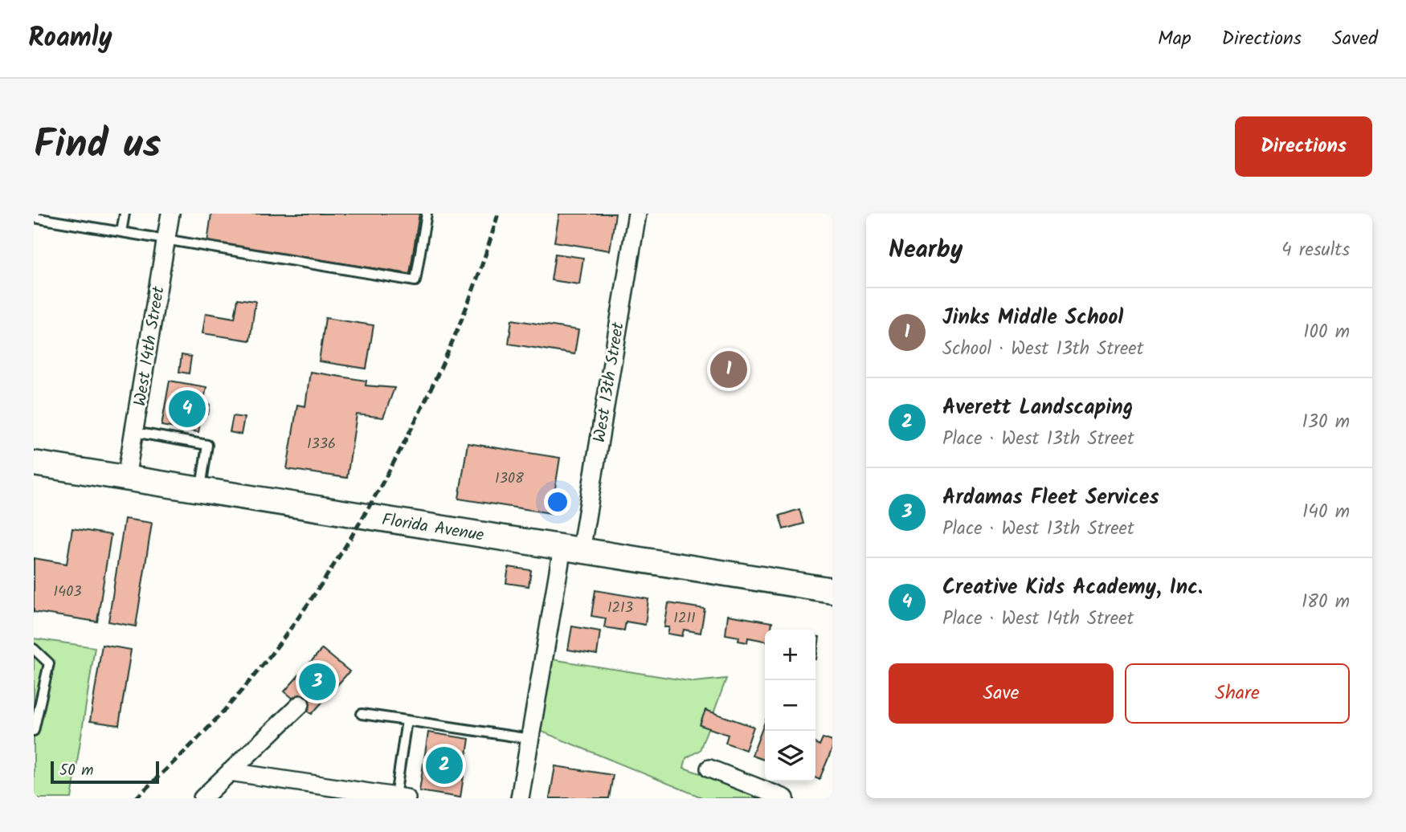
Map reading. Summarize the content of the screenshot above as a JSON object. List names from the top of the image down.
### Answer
{
  "streets": {
    "street": ["West 14th Street", "West 13th Street", "Florida Avenue"]
  },
  "crossings": [
    ["West 14th Street", "Florida Avenue"],
    ["West 13th Street", "Florida Avenue"]
  ],
  "house_numbers": [
    "1336",
    "1308",
    "1403",
    "1213",
    "1211"
  ],
  "scale_bar": "50 m",
  "page": {
    "header": "Roamly",
    "nav": ["Map", "Directions", "Saved"],
    "title": "Find us",
    "buttons": [
      "Directions",
      ["Save", "Share"]
    ],
    "heading": ["Nearby", "4 results"],
    "list": [
      {
        "mark": "1",
        "name": "Jinks Middle School",
        "note": "School · West 13th Street",
        "value": "100 m"
      },
      {
        "mark": "2",
        "name": "Averett Landscaping",
        "note": "Place · West 13th Street",
        "value": "130 m"
      },
      {
        "mark": "3",
        "name": "Ardamas Fleet Services",
        "note": "Place · West 13th Street",
        "value": "140 m"
      },
      {
        "mark": "4",
        "name": "Creative Kids Academy, Inc.",
        "note": "Place · West 14th Street",
        "value": "180 m"
      }
    ],
    "pins": [
      "1",
      "4",
      "3",
      "2"
    ],
    "map_buttons": ["+", "−"],
    "scale": "50 m"
  }
}
